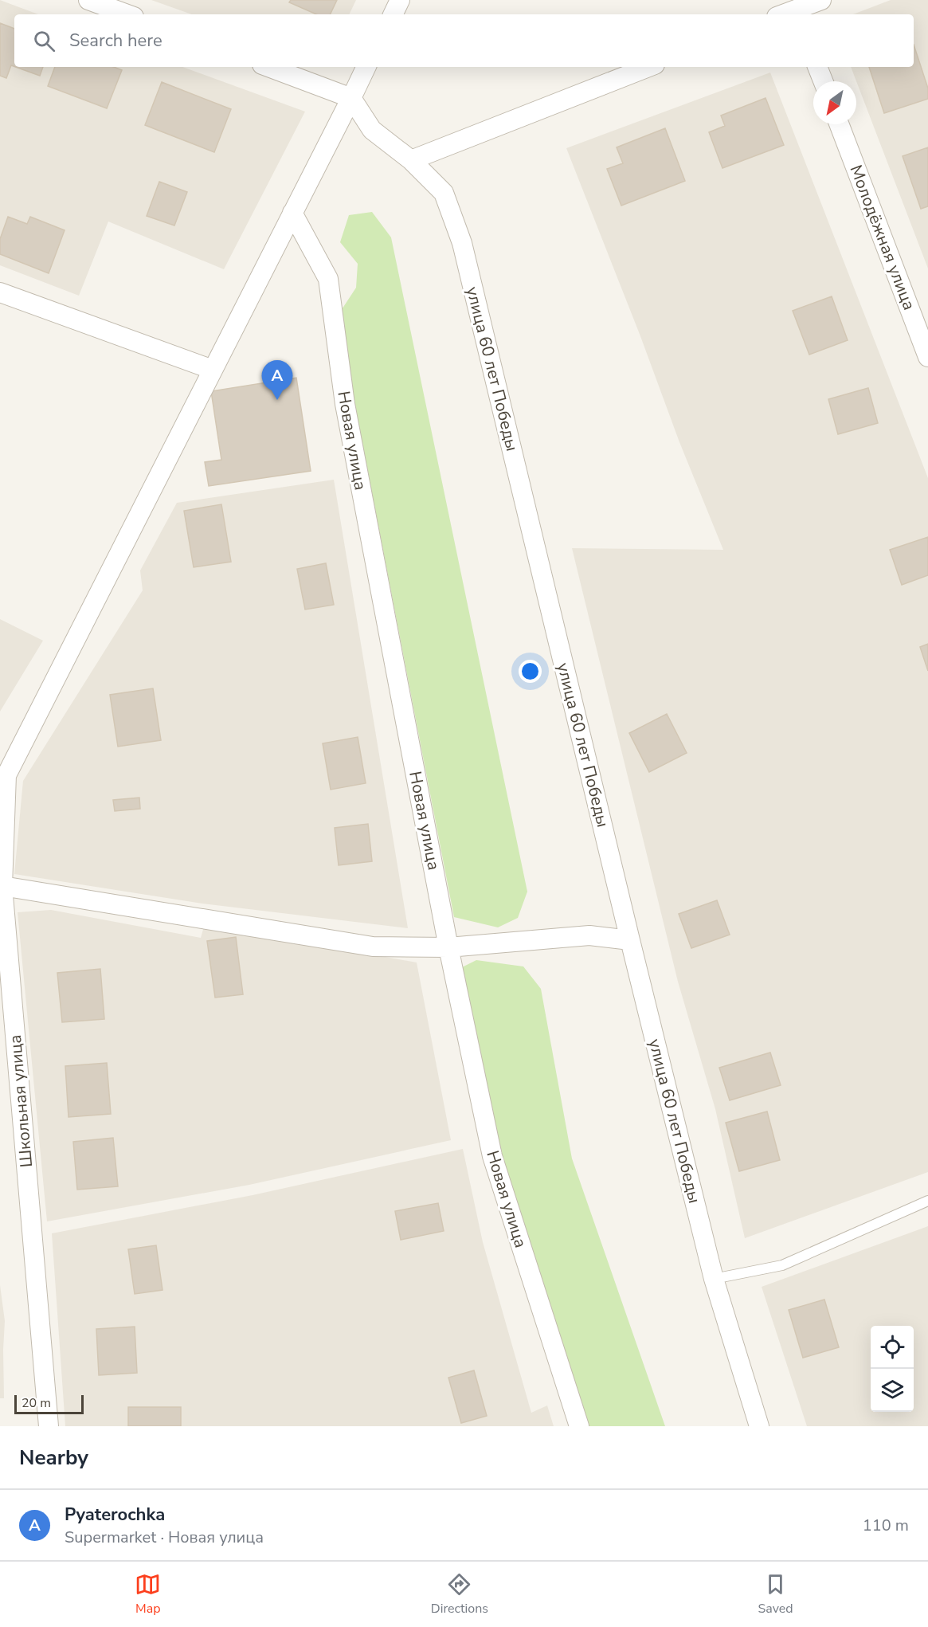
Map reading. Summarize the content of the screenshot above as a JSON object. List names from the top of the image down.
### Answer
{
  "streets": {
    "street": [
      "Молодёжная улица",
      "улица 60 лет Победы",
      "Новая улица",
      "Школьная улица"
    ]
  },
  "scale_bar": "20 m",
  "north": "bottom left",
  "page": {
    "search": "Search here",
    "pins": "A",
    "scale": "20 m",
    "heading": "Nearby",
    "list": [
      {
        "mark": "A",
        "name": "Pyaterochka",
        "note": "Supermarket · Новая улица",
        "value": "110 m"
      }
    ],
    "nav": ["Map", "Directions", "Saved"]
  }
}
